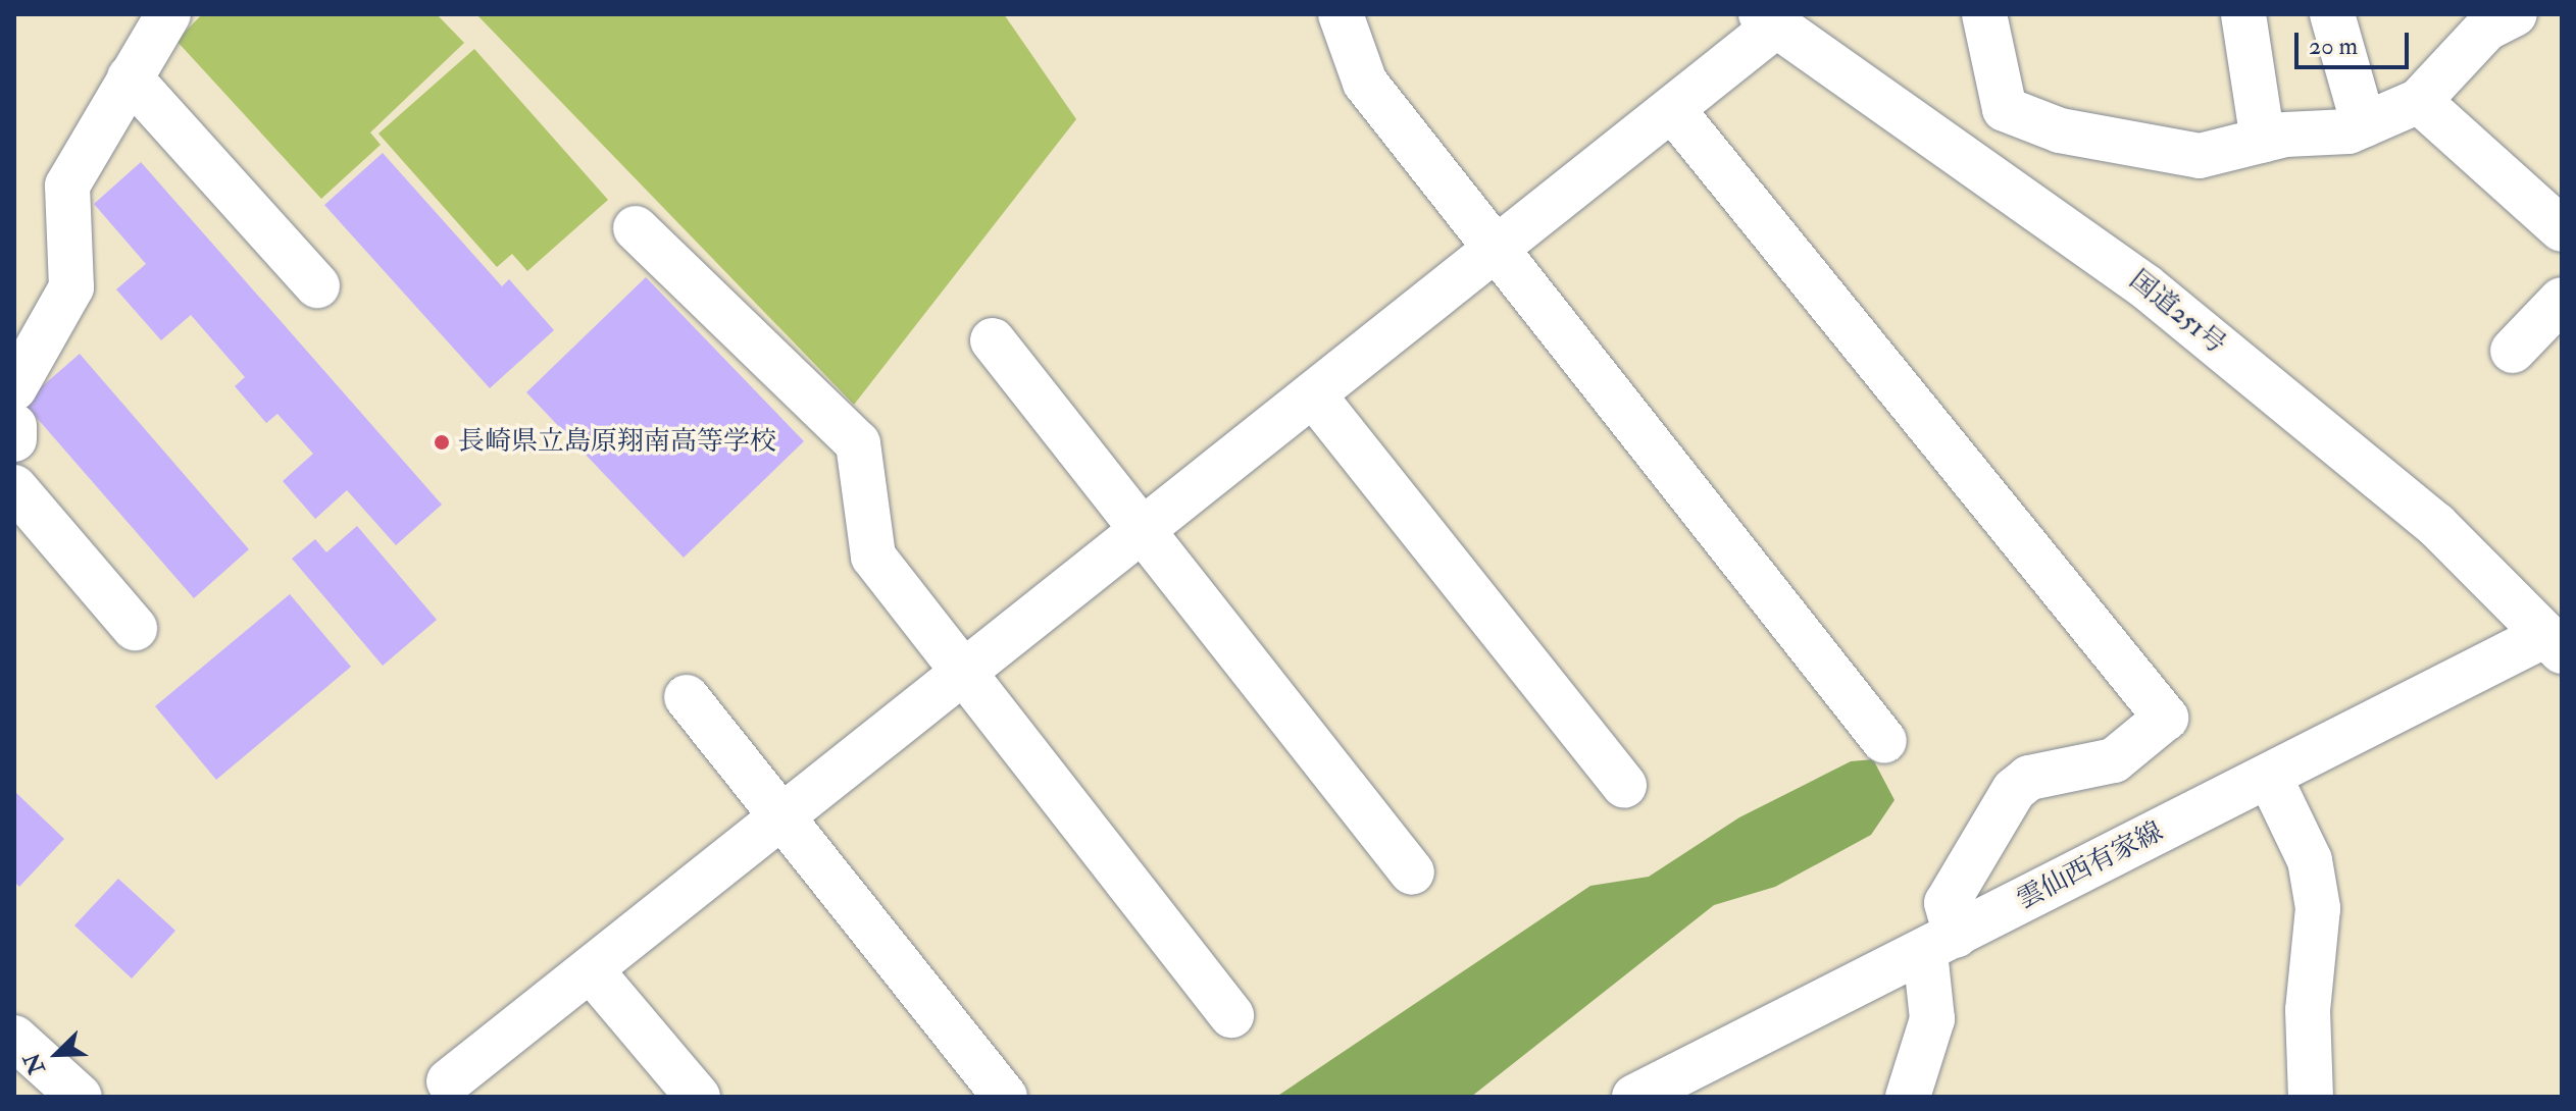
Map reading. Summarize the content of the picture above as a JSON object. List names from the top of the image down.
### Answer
{
  "streets": {
    "main road": ["国道251号", "雲仙西有家線"]
  },
  "crossings": [
    ["国道251号", "雲仙西有家線"]
  ],
  "places": ["長崎県立島原翔南高等学校"],
  "scale_bar": "20 m",
  "north": "bottom left"
}
